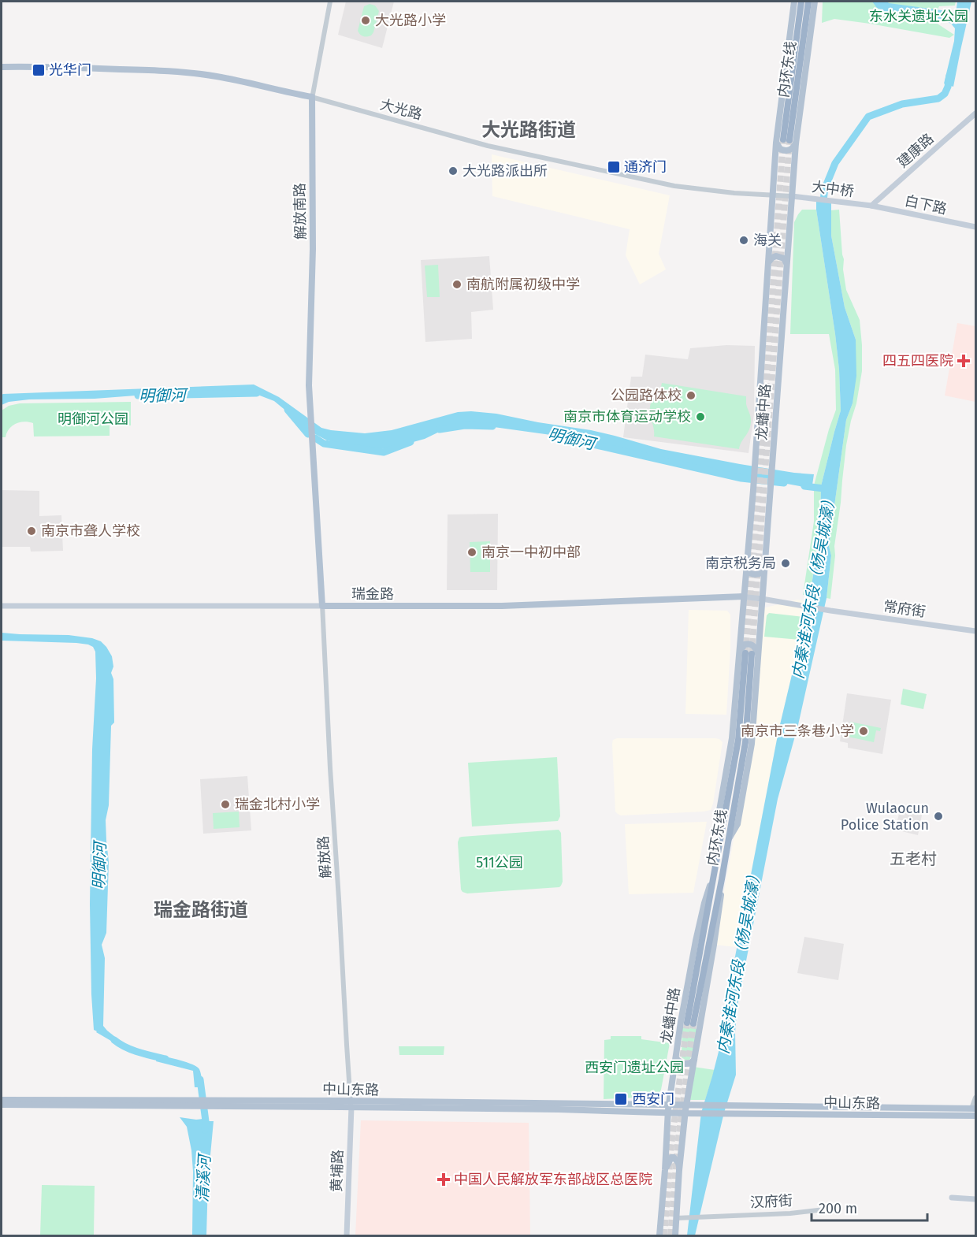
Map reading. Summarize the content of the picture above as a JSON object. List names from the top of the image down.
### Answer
{
  "streets": {
    "highway": ["内环东线"],
    "main road": [
      "建康路",
      "大中桥",
      "白下路",
      "龙蟠中路",
      "瑞金路",
      "常府街",
      "中山东路",
      "黄埔路"
    ],
    "street": [
      "大光路",
      "解放南路",
      "解放路",
      "汉府街"
    ]
  },
  "crossings": [
    ["内环东线", "龙蟠中路"],
    ["大光路", "大中桥"],
    ["大光路", "解放南路"],
    ["大光路", "龙蟠中路"],
    ["建康路", "大中桥"],
    ["建康路", "白下路"],
    ["大中桥", "白下路"],
    ["大中桥", "龙蟠中路"],
    ["龙蟠中路", "瑞金路"],
    ["龙蟠中路", "中山东路"],
    ["瑞金路", "常府街"],
    ["瑞金路", "解放路"],
    ["解放路", "中山东路"],
    ["解放路", "黄埔路"],
    ["中山东路", "黄埔路"]
  ],
  "districts": ["大光路街道", "五老村", "瑞金路街道"],
  "water": ["明御河", "内秦淮河东段（杨吴城濠）", "清溪河"],
  "parks": [
    "东水关遗址公园",
    "明御河公园",
    "511公园",
    "西安门遗址公园"
  ],
  "places": {
    "other": [
      "大光路小学",
      "大光路派出所",
      "海关",
      "南航附属初级中学",
      "公园路体校",
      "南京市体育运动学校",
      "南京市聋人学校",
      "南京一中初中部",
      "南京税务局",
      "南京市三条巷小学",
      "瑞金北村小学",
      "Wulaocun Police Station"
    ],
    "transit": ["光华门", "通济门", "西安门"],
    "health": ["四五四医院", "中国人民解放军东部战区总医院"]
  },
  "scale_bar": "200 m"
}
